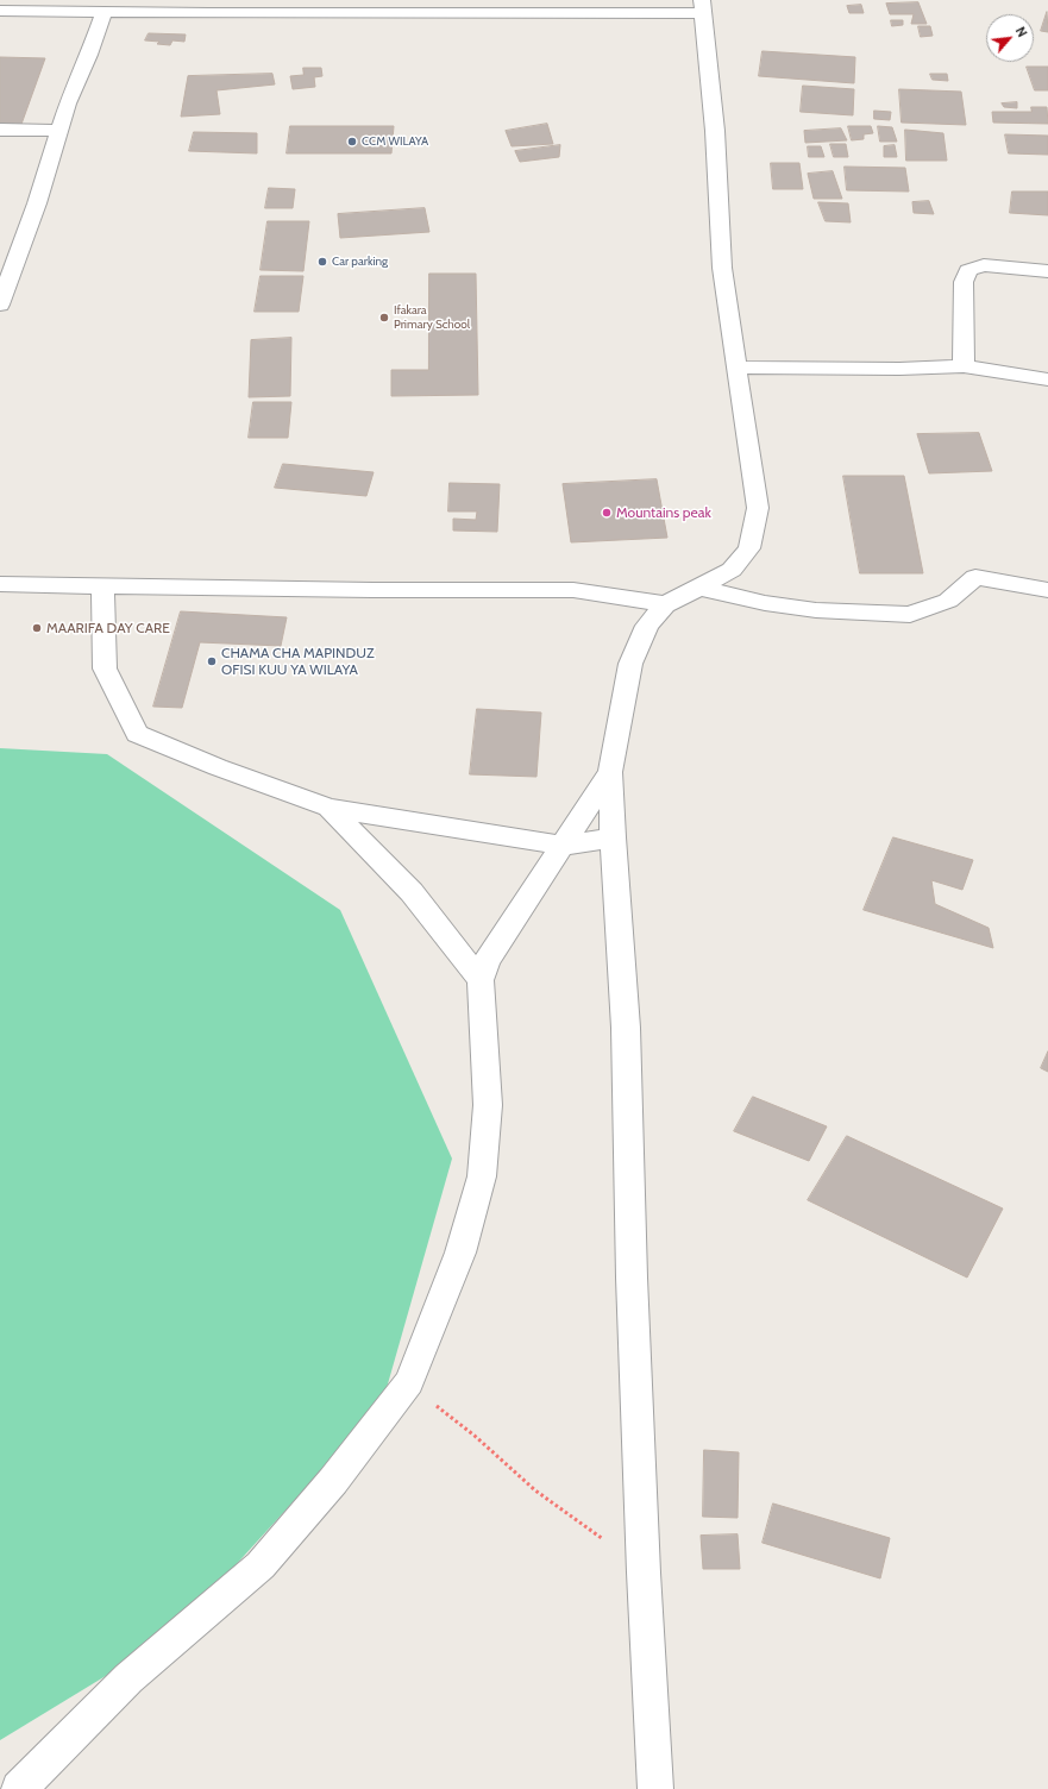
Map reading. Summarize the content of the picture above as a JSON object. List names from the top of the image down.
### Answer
{
  "places": [
    "CCM WILAYA",
    "Car parking",
    "Ifakara Primary School",
    "Mountains peak",
    "MAARIFA DAY CARE",
    "CHAMA CHA MAPINDUZ OFISI KUU YA WILAYA"
  ],
  "north": "top right"
}
